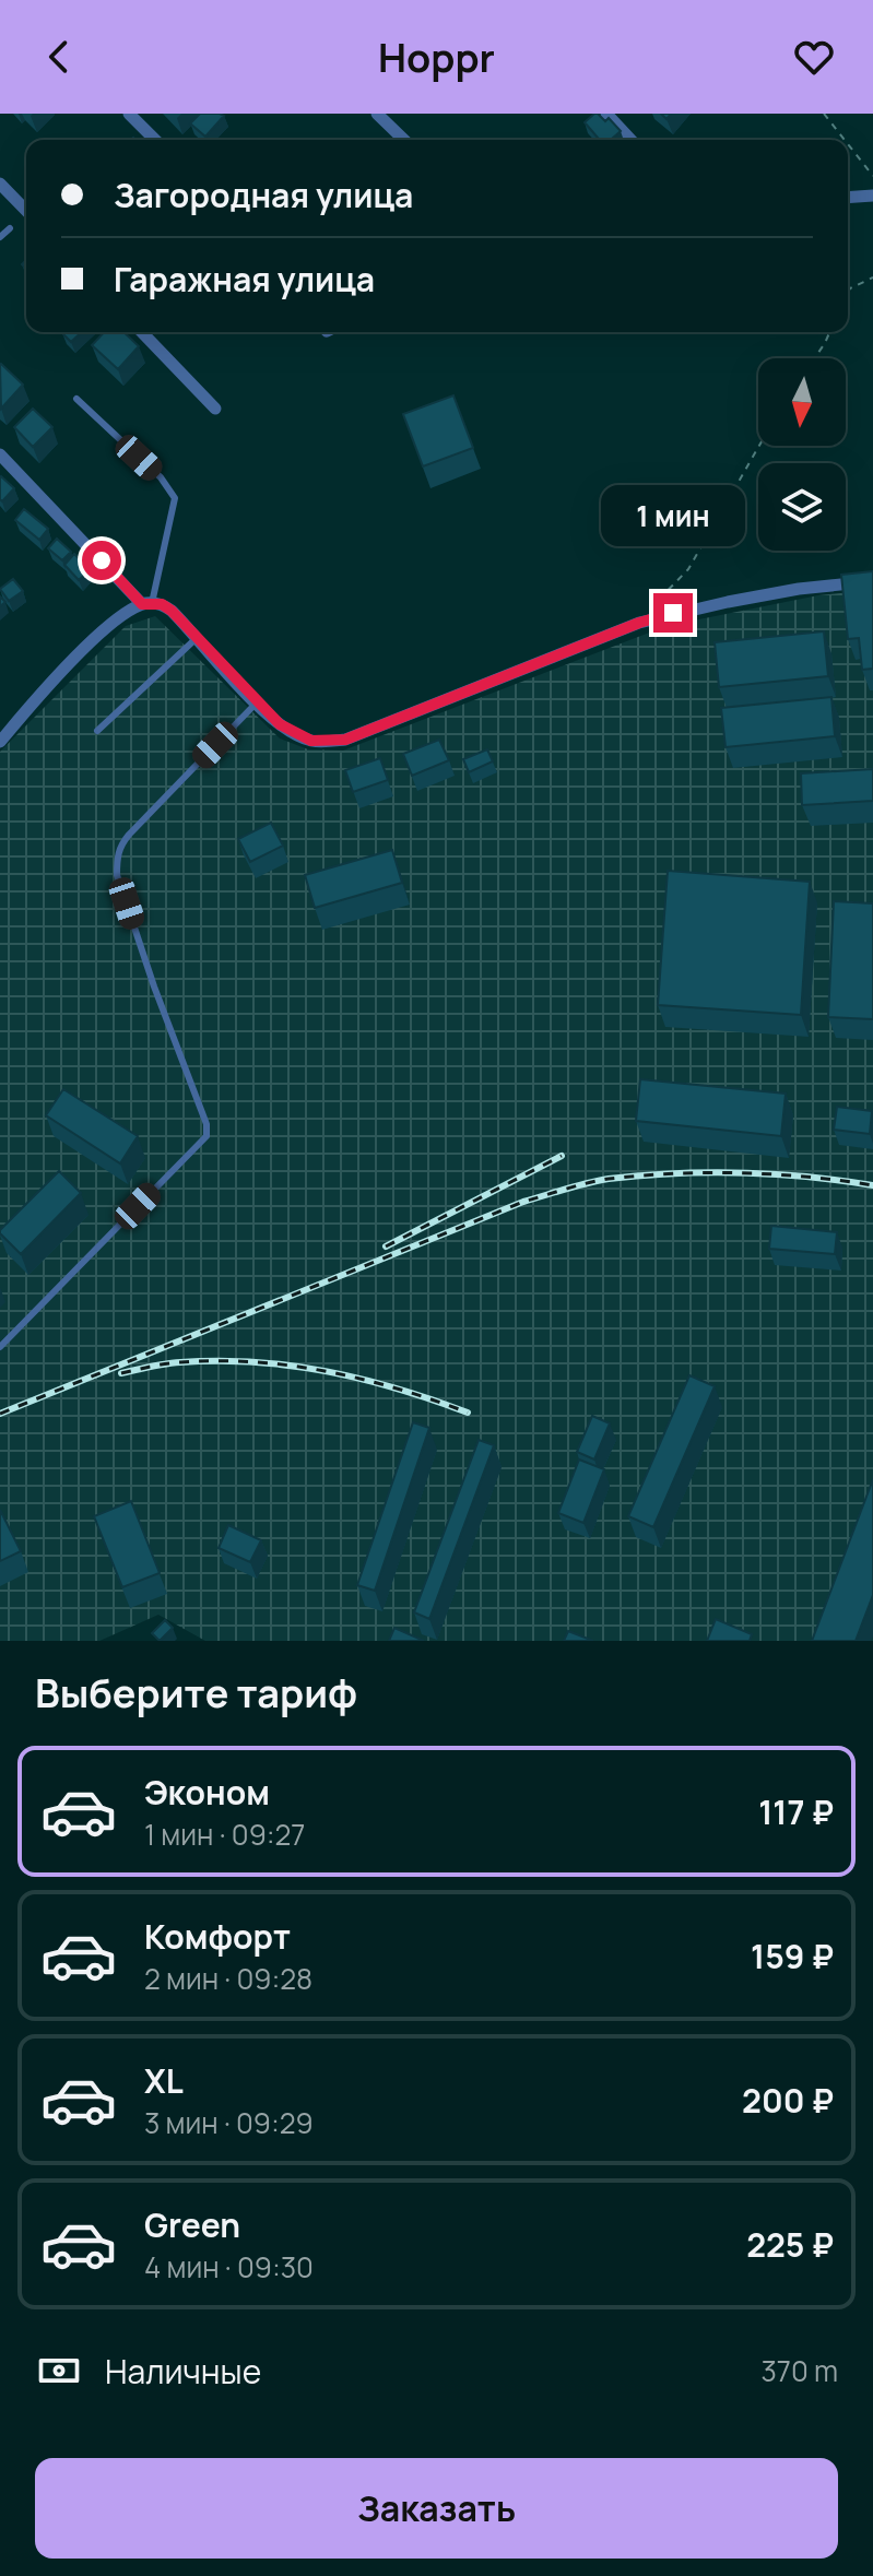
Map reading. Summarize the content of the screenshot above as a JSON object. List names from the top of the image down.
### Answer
{
  "north": "bottom",
  "page": {
    "header": "Hoppr",
    "banner": ["Загородная улица", "Гаражная улица"],
    "bubble": "1 мин",
    "heading": "Выберите тариф",
    "list": [
      {
        "name": "Эконом",
        "note": "1 мин · 09:27",
        "value": "117 ₽"
      },
      {
        "name": "Комфорт",
        "note": "2 мин · 09:28",
        "value": "159 ₽"
      },
      {
        "name": "XL",
        "note": "3 мин · 09:29",
        "value": "200 ₽"
      },
      {
        "name": "Green",
        "note": "4 мин · 09:30",
        "value": "225 ₽"
      }
    ],
    "pay": ["Наличные", "370 m"],
    "buttons": "Заказать"
  }
}
